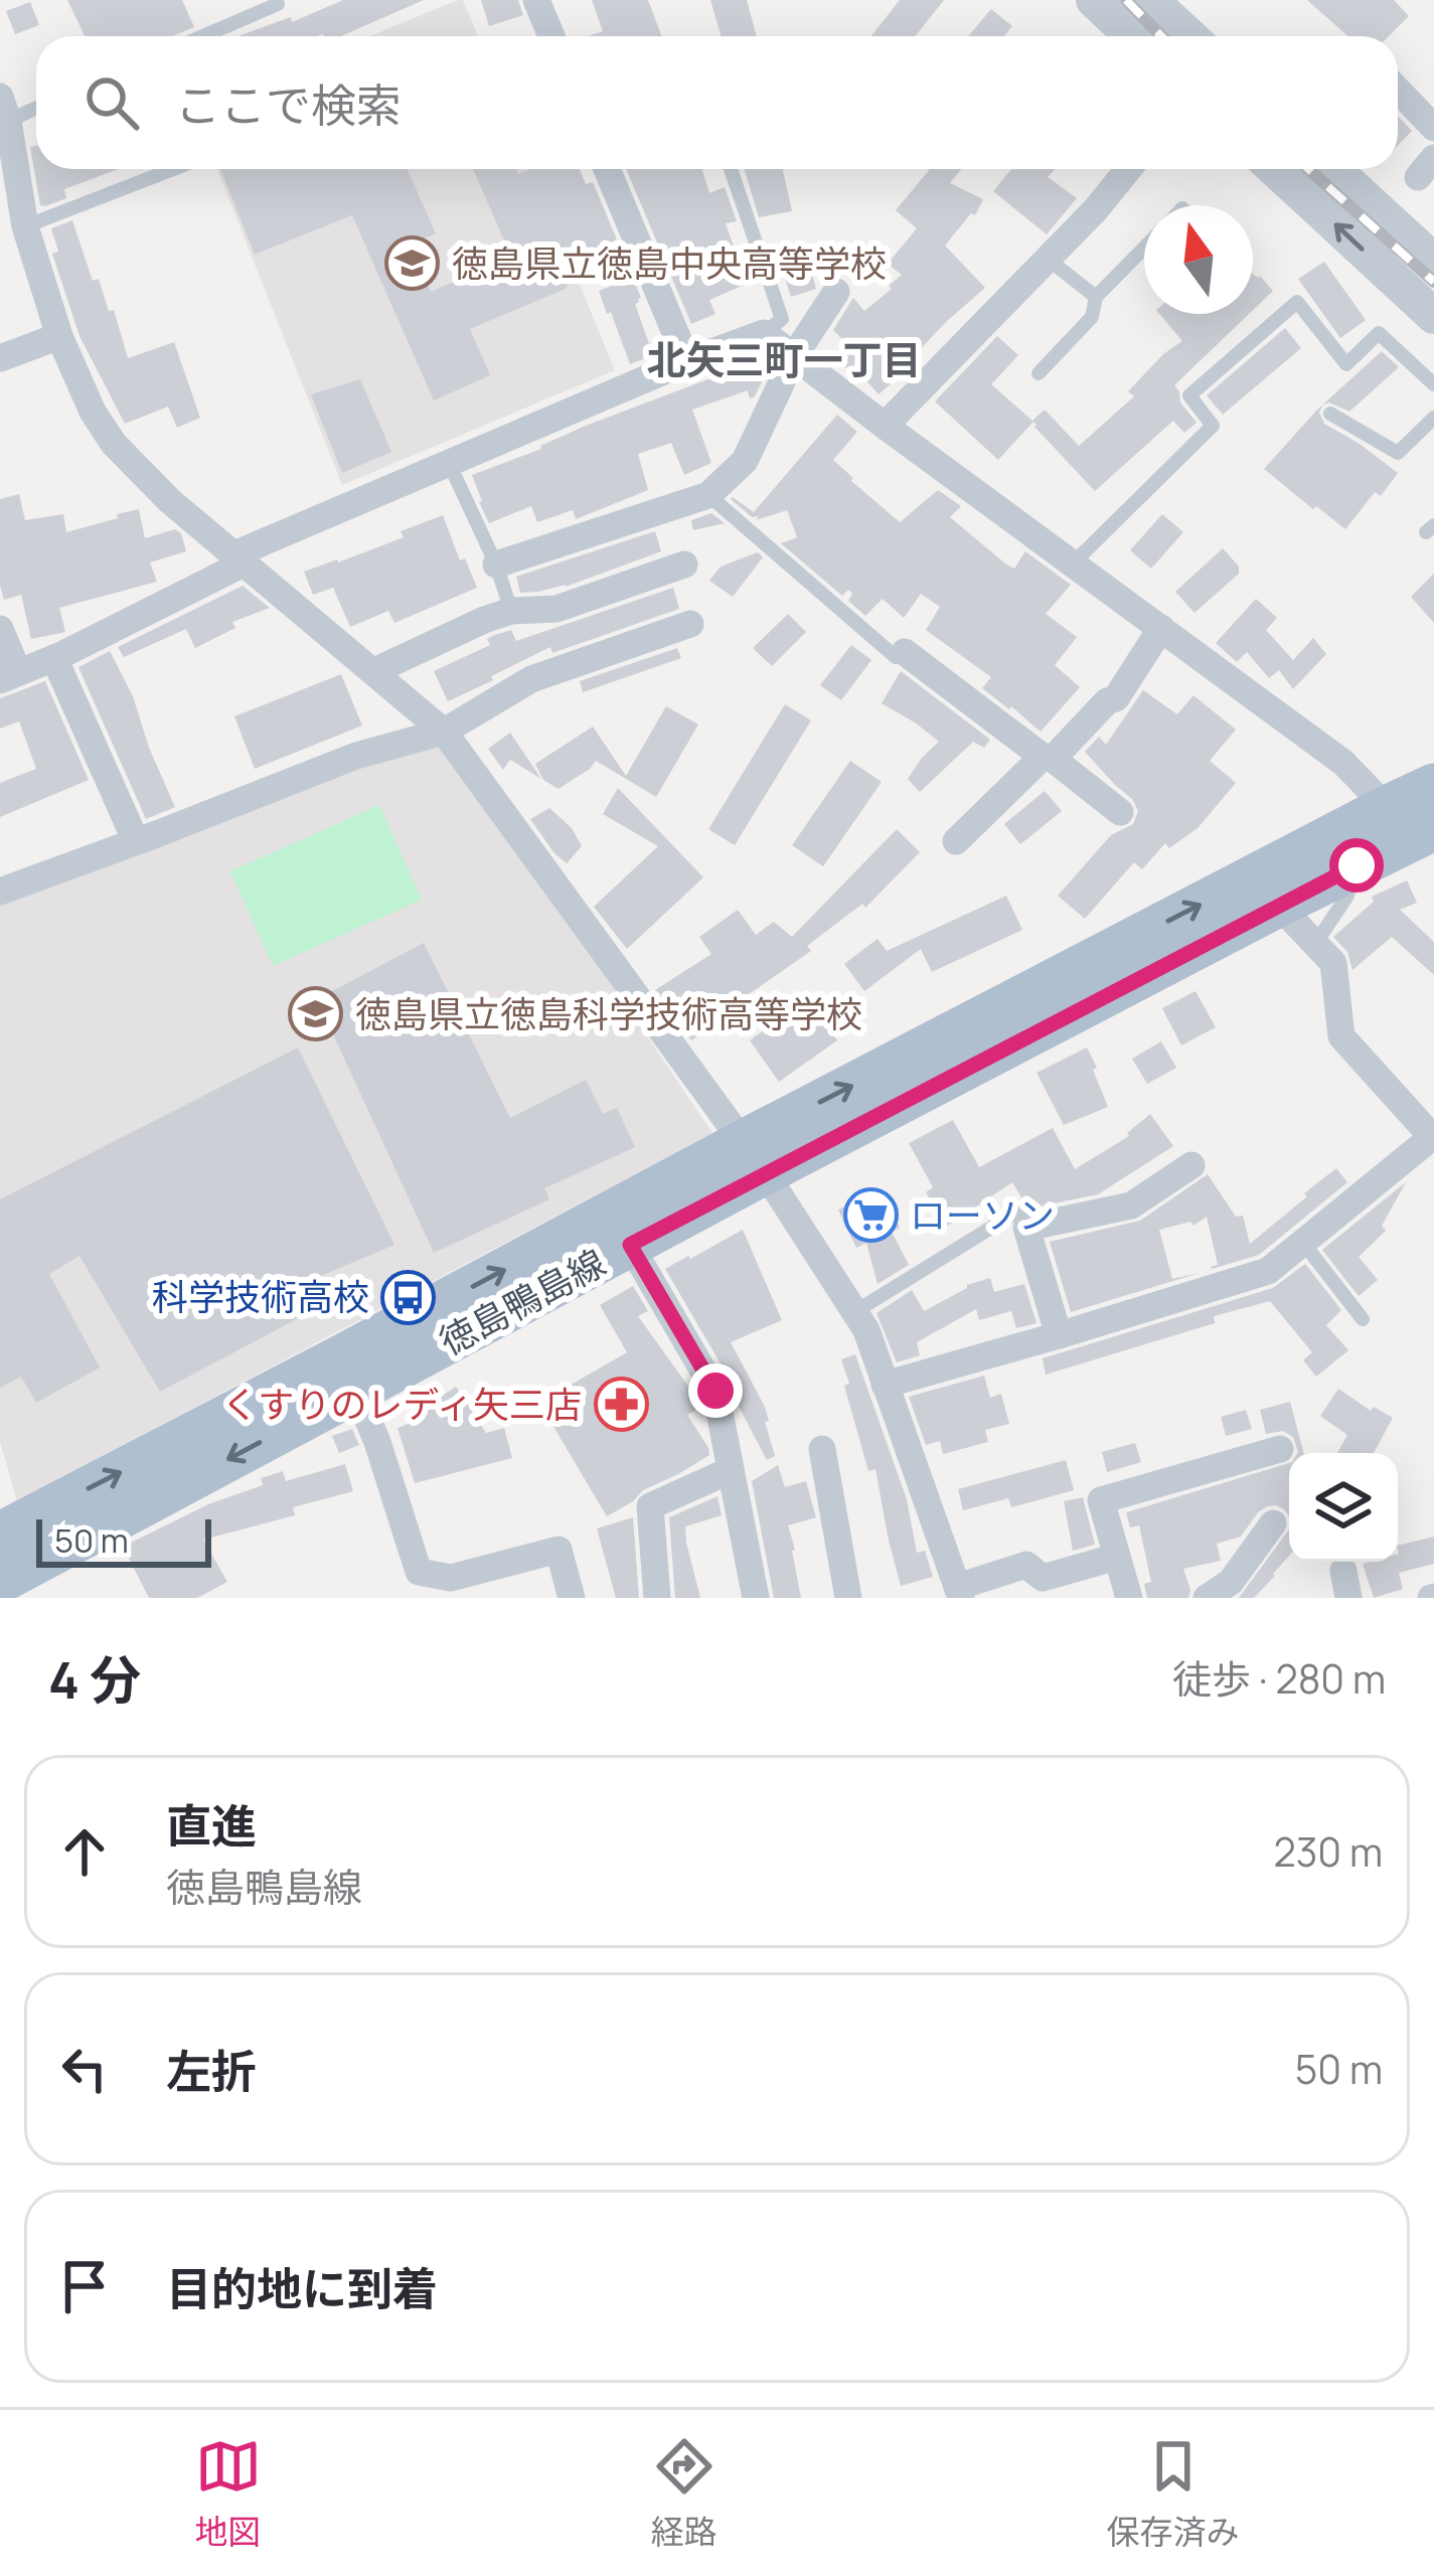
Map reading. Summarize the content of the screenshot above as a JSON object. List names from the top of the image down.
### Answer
{
  "streets": {
    "main road": ["徳島鴨島線"]
  },
  "districts": ["北矢三町一丁目"],
  "places": {
    "school or university": ["徳島県立徳島中央高等学校", "徳島県立徳島科学技術高等学校"],
    "supermarket": ["ローソン"],
    "bus stop": ["科学技術高校"],
    "pharmacy": ["くすりのレディ矢三店"]
  },
  "scale_bar": "50 m",
  "north": "top",
  "page": {
    "search": "ここで検索",
    "scale": "50 m",
    "heading": ["4 分", "徒歩 · 280 m"],
    "list": [
      ["直進", "徳島鴨島線", "230 m"],
      ["左折", "50 m"],
      "目的地に到着"
    ],
    "nav": ["地図", "経路", "保存済み"]
  }
}
